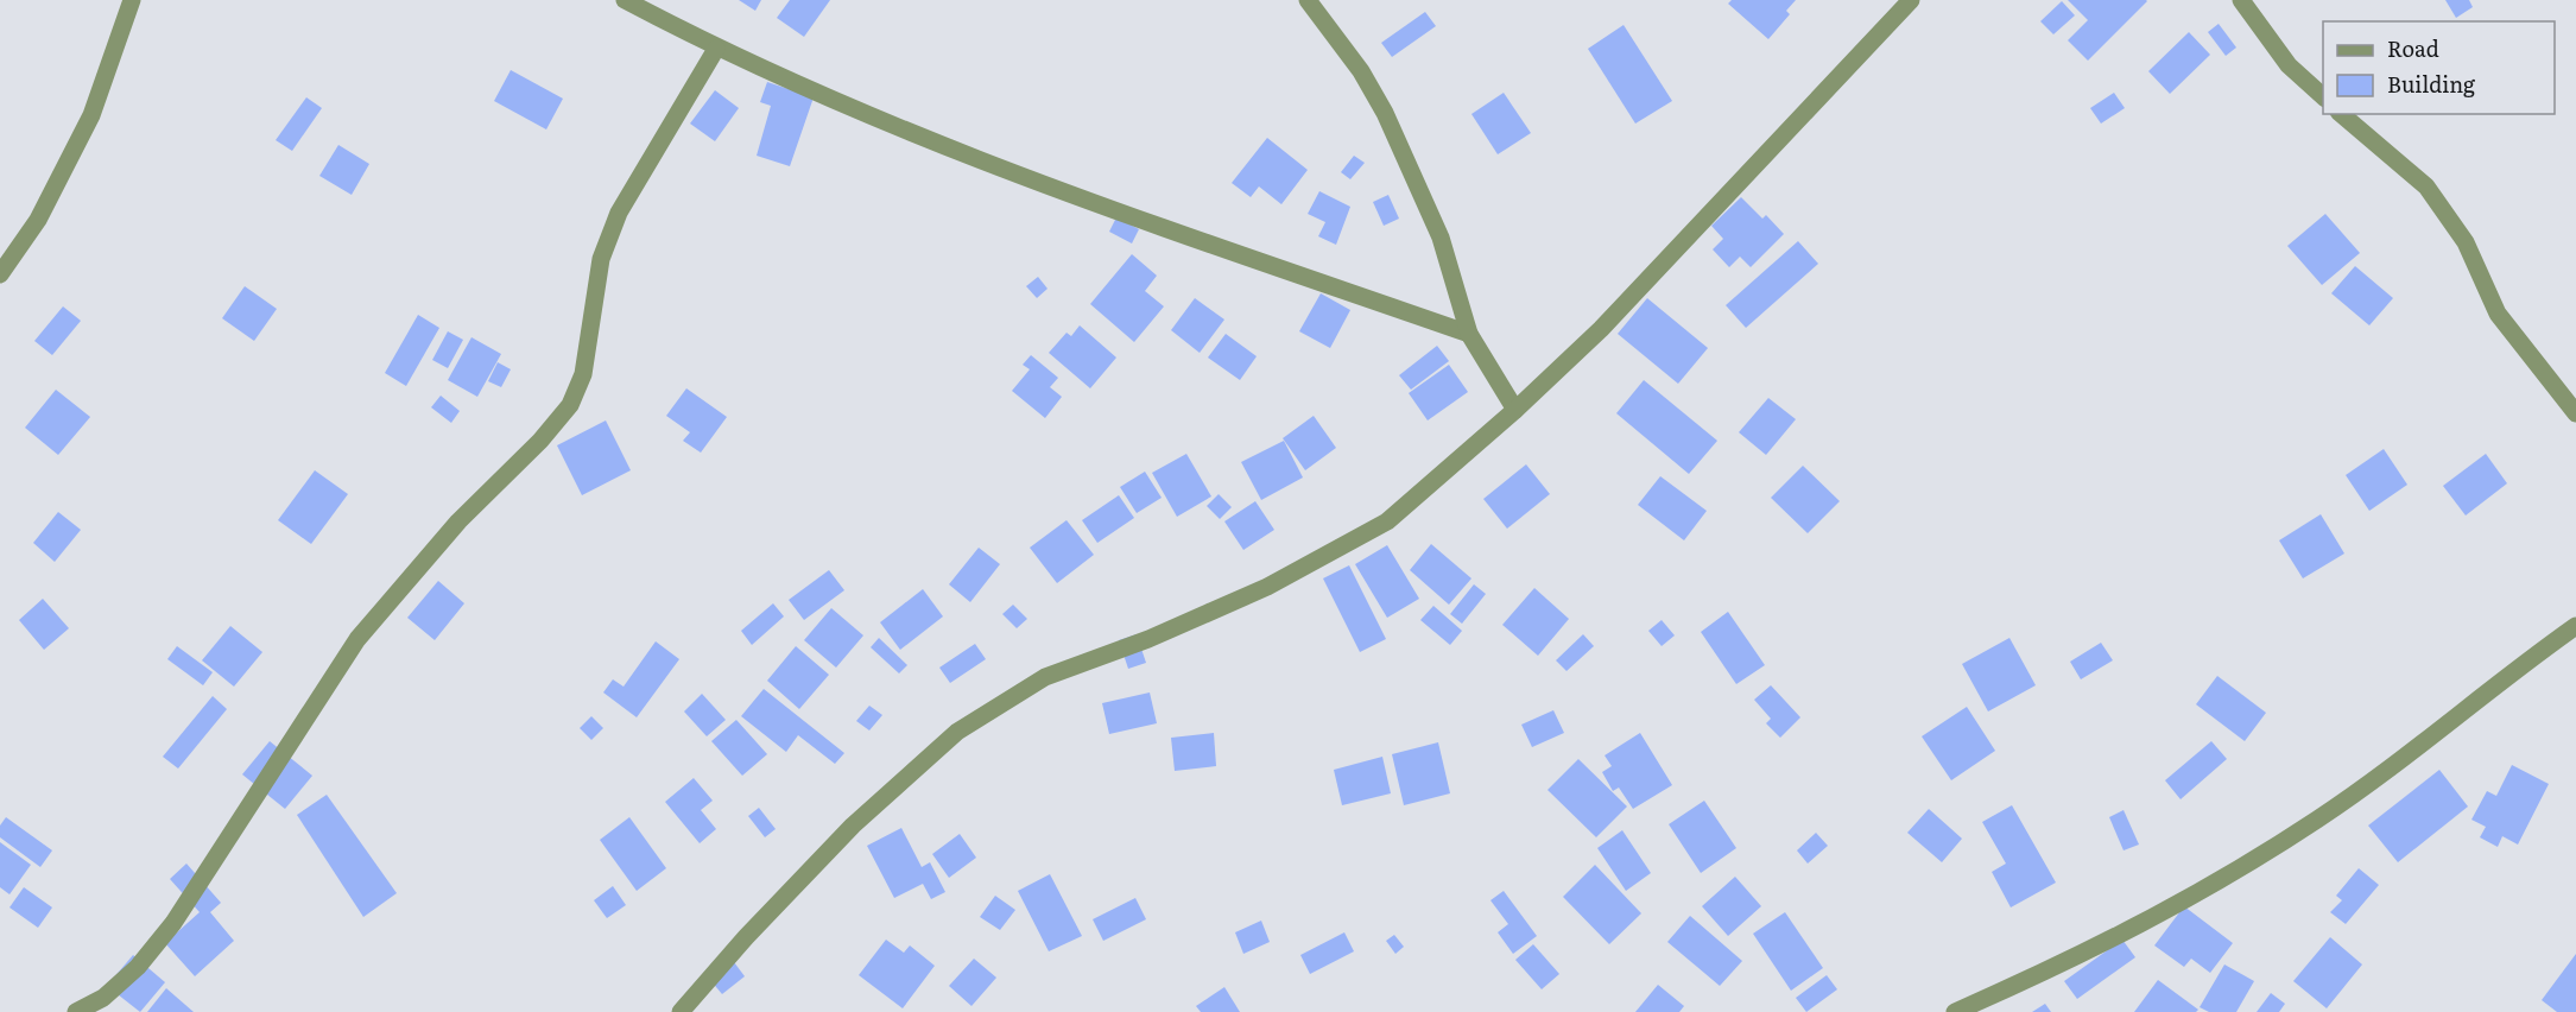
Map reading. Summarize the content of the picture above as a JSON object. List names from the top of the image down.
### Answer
{
  "legend": ["Road", "Building"]
}
